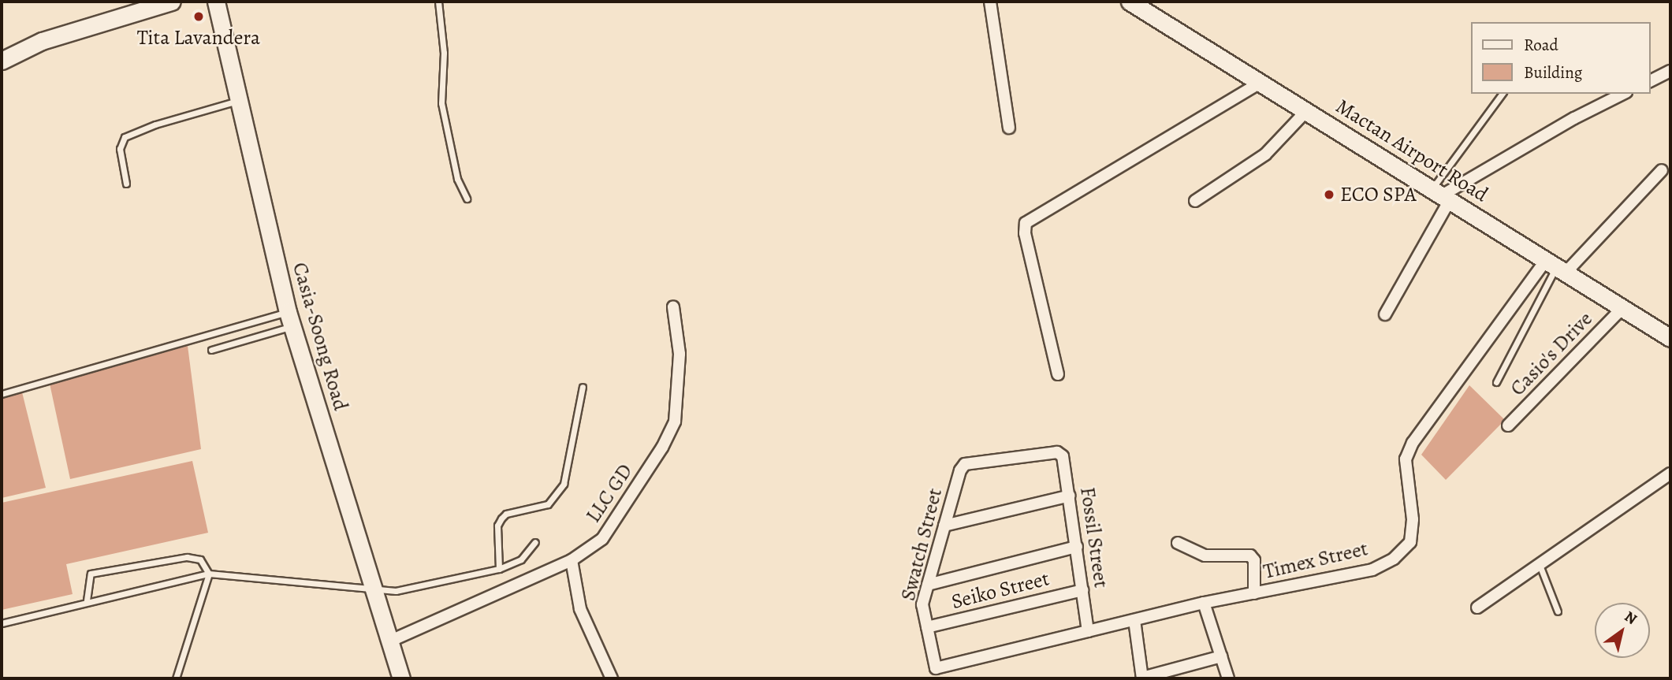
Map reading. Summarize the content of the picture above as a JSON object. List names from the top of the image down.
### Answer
{
  "streets": {
    "street": [
      "Mactan Airport Road",
      "Casia-Soong Road",
      "Casio's Drive",
      "LLC GD",
      "Fossil Street",
      "Swatch Street",
      "Timex Street",
      "Seiko Street"
    ]
  },
  "crossings": [
    ["Mactan Airport Road", "Casio's Drive"],
    ["Mactan Airport Road", "Timex Street"],
    ["Casia-Soong Road", "LLC GD"],
    ["Fossil Street", "Swatch Street"],
    ["Fossil Street", "Timex Street"],
    ["Fossil Street", "Seiko Street"],
    ["Swatch Street", "Timex Street"],
    ["Swatch Street", "Seiko Street"]
  ],
  "places": ["Tita Lavandera", "ECO SPA"],
  "legend": ["Road", "Building"],
  "north": "top right"
}
